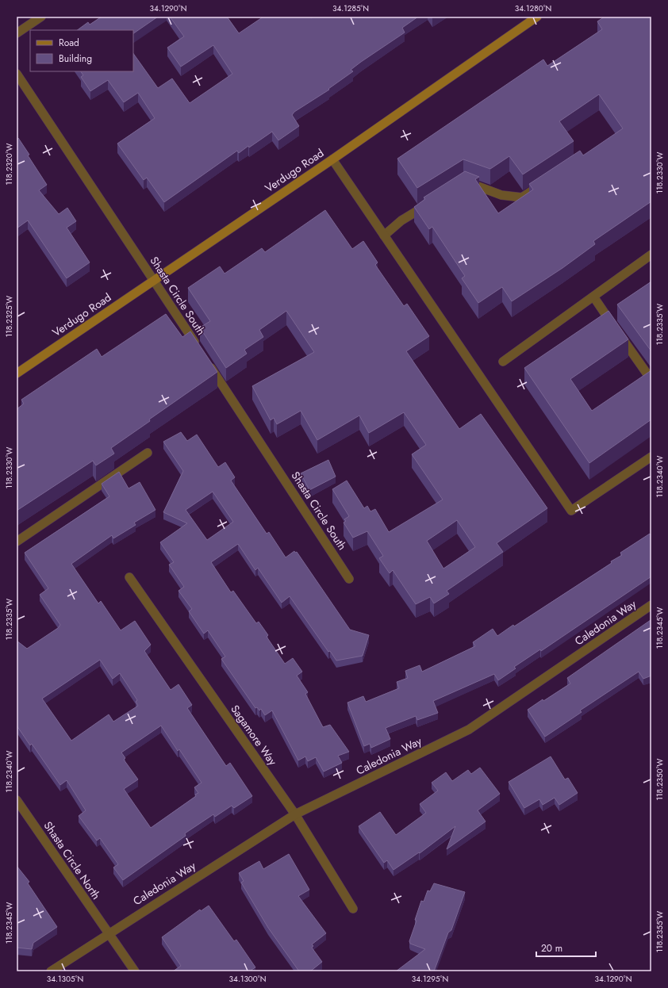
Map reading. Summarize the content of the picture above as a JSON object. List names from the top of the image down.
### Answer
{
  "streets": {
    "main road": ["Verdugo Road"],
    "street": [
      "Shasta Circle South",
      "Caledonia Way",
      "Sagamore Way",
      "Shasta Circle North"
    ]
  },
  "crossings": [
    ["Verdugo Road", "Shasta Circle South"],
    ["Caledonia Way", "Sagamore Way"],
    ["Caledonia Way", "Shasta Circle North"]
  ],
  "legend": ["Road", "Building"],
  "scale_bar": "20 m",
  "coordinates": [
    "34.1290°N",
    "34.1285°N",
    "34.1280°N",
    "118.2320°W",
    "118.2330°W",
    "118.2325°W",
    "118.2335°W",
    "118.2340°W",
    "118.2345°W",
    "118.2350°W",
    "118.2355°W",
    "34.1305°N",
    "34.1300°N",
    "34.1295°N"
  ]
}
